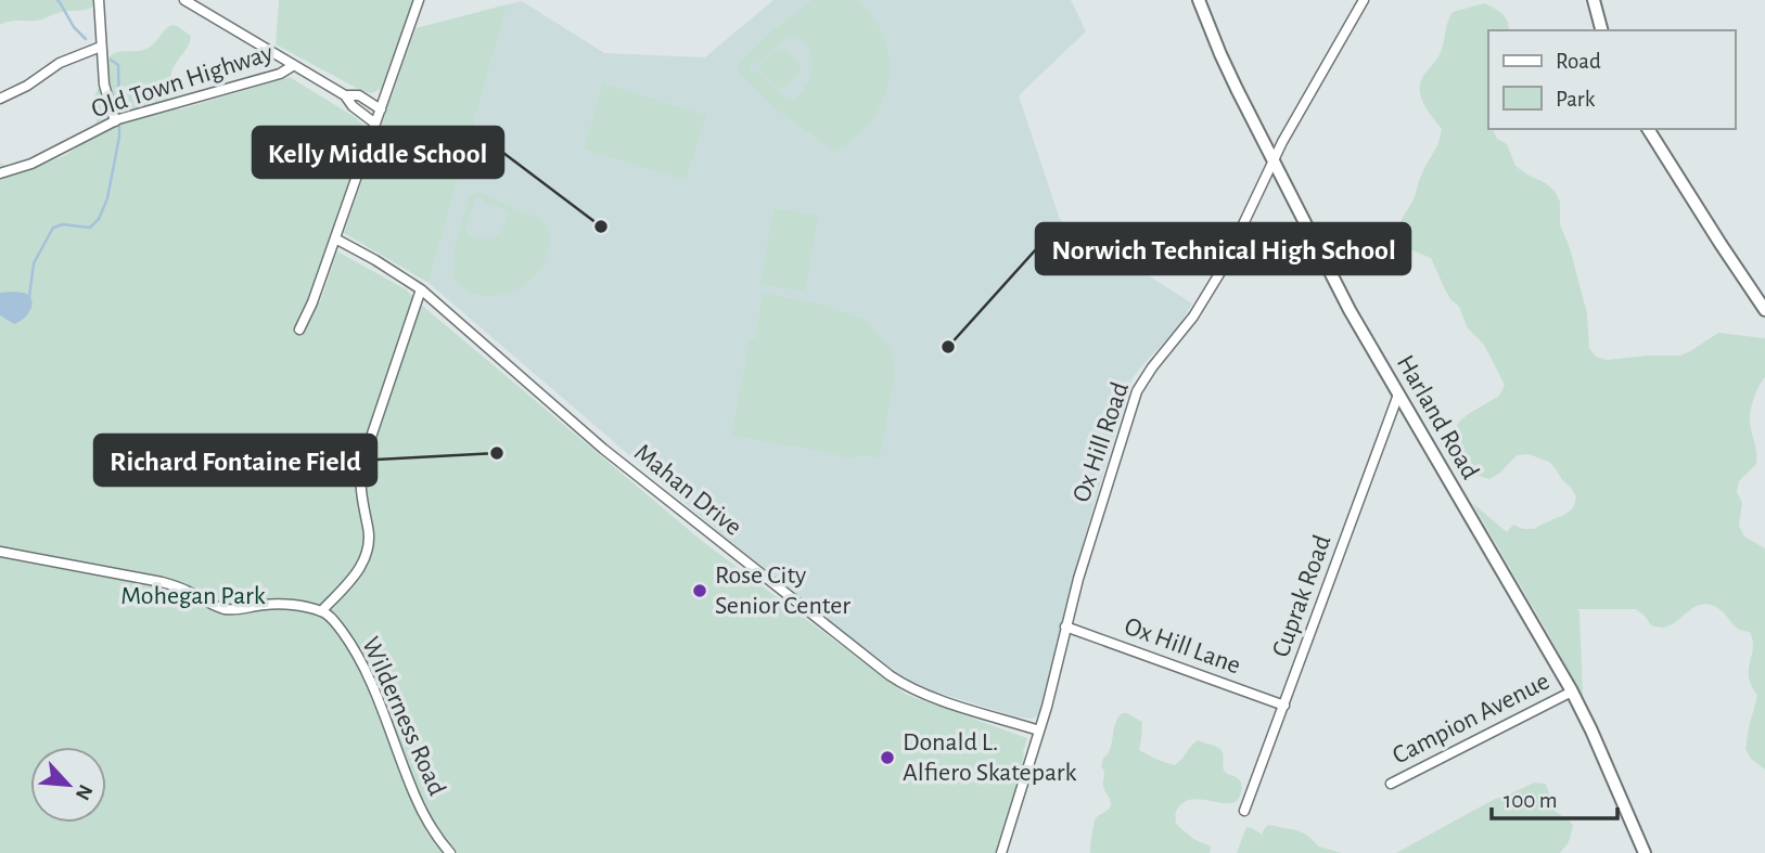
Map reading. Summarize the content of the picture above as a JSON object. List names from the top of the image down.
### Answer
{
  "streets": {
    "main road": ["Harland Road"],
    "street": [
      "Old Town Highway",
      "Ox Hill Road",
      "Mahan Drive",
      "Cuprak Road",
      "Ox Hill Lane",
      "Wilderness Road",
      "Campion Avenue"
    ]
  },
  "crossings": [
    ["Harland Road", "Ox Hill Road"],
    ["Harland Road", "Cuprak Road"],
    ["Harland Road", "Campion Avenue"],
    ["Ox Hill Road", "Mahan Drive"],
    ["Ox Hill Road", "Ox Hill Lane"],
    ["Cuprak Road", "Ox Hill Lane"]
  ],
  "parks": ["Mohegan Park"],
  "places": [
    "Kelly Middle School",
    "Norwich Technical High School",
    "Richard Fontaine Field",
    "Rose City Senior Center",
    "Donald L. Alfiero Skatepark"
  ],
  "legend": ["Road", "Park"],
  "scale_bar": "100 m",
  "north": "bottom right"
}
